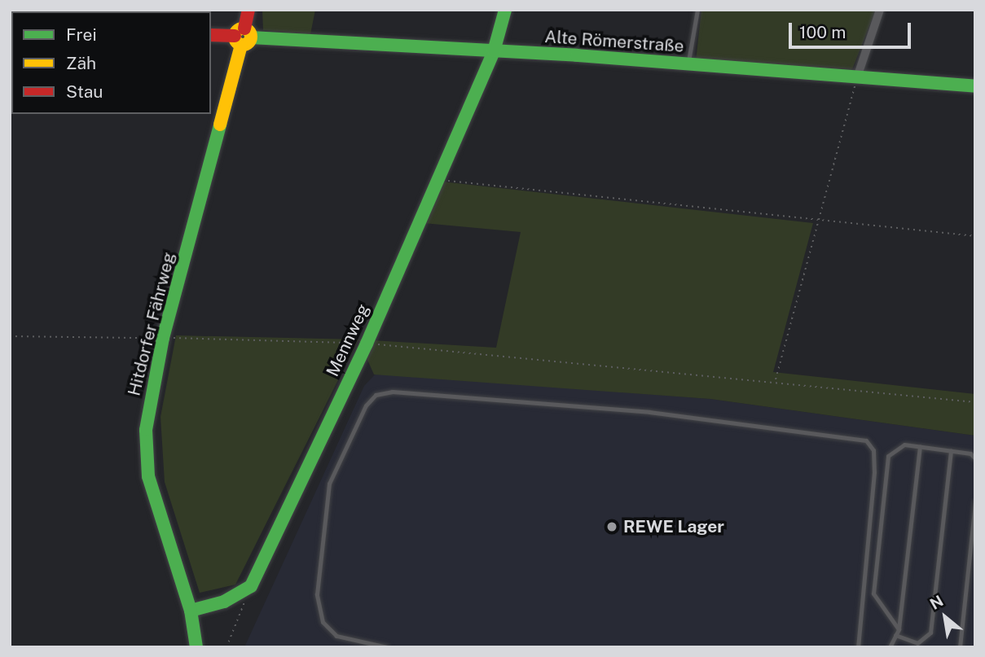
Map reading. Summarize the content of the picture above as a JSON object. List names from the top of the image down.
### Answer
{
  "streets": {
    "street": ["Alte Römerstraße", "Hitdorfer Fährweg", "Mennweg"]
  },
  "crossings": [
    ["Alte Römerstraße", "Hitdorfer Fährweg"],
    ["Alte Römerstraße", "Mennweg"]
  ],
  "places": ["REWE Lager"],
  "legend": ["Frei", "Zäh", "Stau"],
  "scale_bar": "100 m",
  "north": "top left"
}
